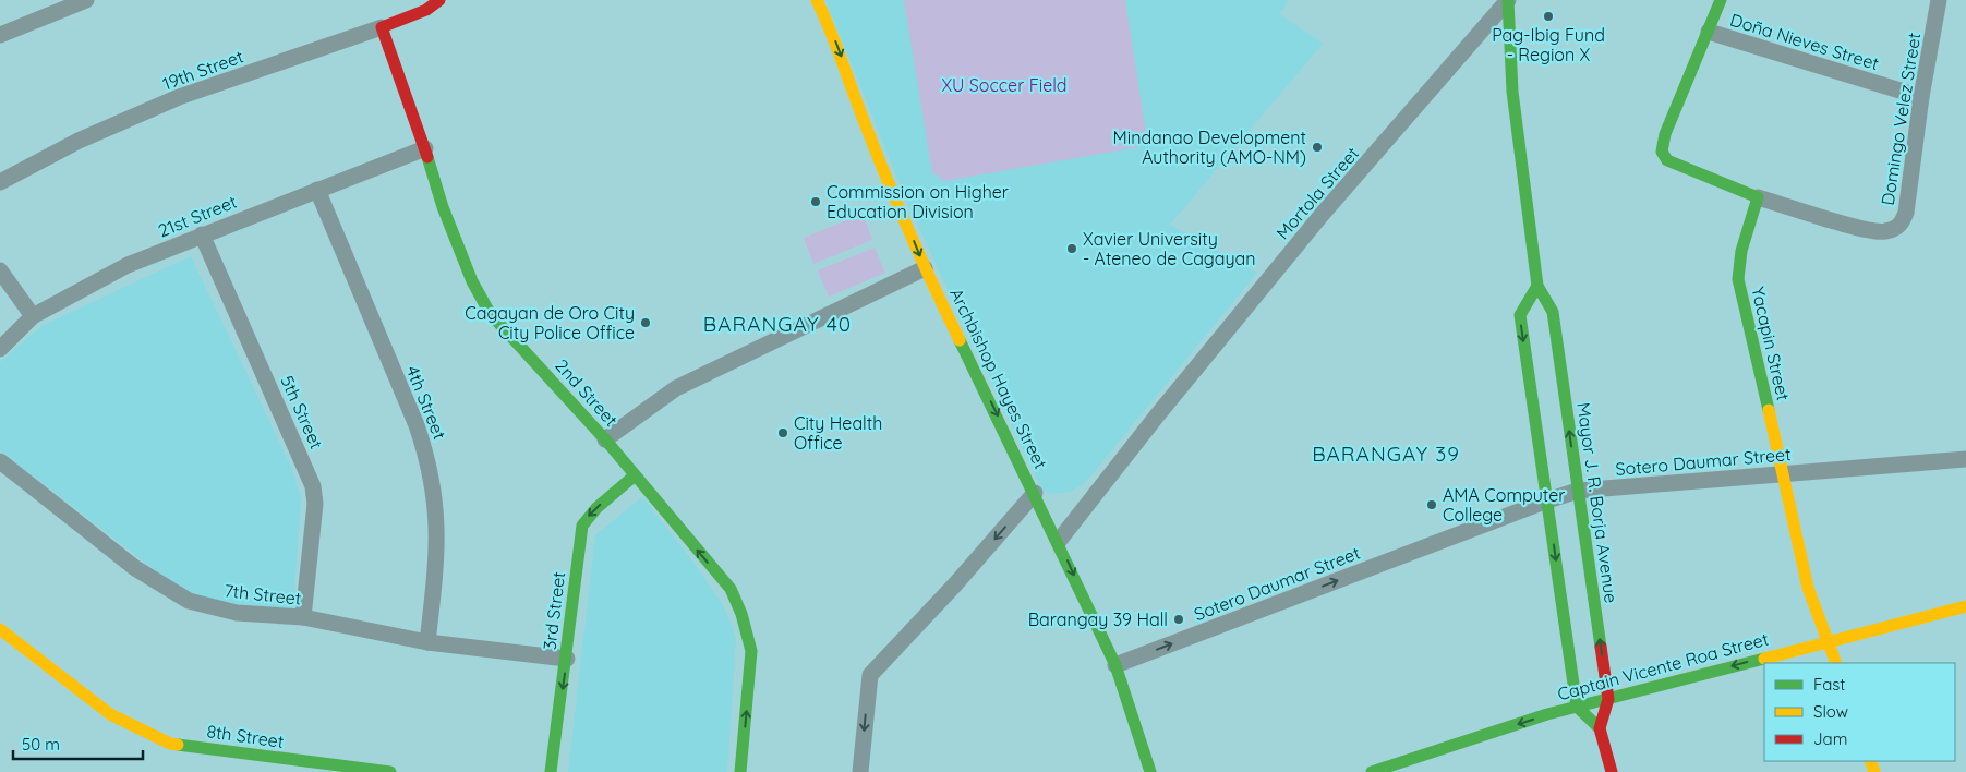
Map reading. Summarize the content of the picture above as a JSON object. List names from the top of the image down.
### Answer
{
  "streets": {
    "street": [
      "Doña Nieves Street",
      "19th Street",
      "Domingo Velez Street",
      "Mortola Street",
      "21st Street",
      "Yacapin Street",
      "Archbishop Hayes Street",
      "2nd Street",
      "4th Street",
      "5th Street",
      "Sotero Daumar Street",
      "Mayor J. R. Borja Avenue",
      "7th Street",
      "3rd Street",
      "Captain Vicente Roa Street",
      "8th Street"
    ]
  },
  "crossings": [
    ["Doña Nieves Street", "Domingo Velez Street"],
    ["19th Street", "2nd Street"],
    ["Domingo Velez Street", "Yacapin Street"],
    ["Mortola Street", "Archbishop Hayes Street"],
    ["Mortola Street", "Mayor J. R. Borja Avenue"],
    ["21st Street", "2nd Street"],
    ["21st Street", "4th Street"],
    ["21st Street", "5th Street"],
    ["Yacapin Street", "Sotero Daumar Street"],
    ["Yacapin Street", "Captain Vicente Roa Street"],
    ["Archbishop Hayes Street", "Sotero Daumar Street"],
    ["2nd Street", "3rd Street"],
    ["4th Street", "7th Street"],
    ["5th Street", "7th Street"],
    ["Sotero Daumar Street", "Mayor J. R. Borja Avenue"],
    ["Mayor J. R. Borja Avenue", "Captain Vicente Roa Street"],
    ["7th Street", "3rd Street"]
  ],
  "one_way": [
    "Archbishop Hayes Street",
    "2nd Street",
    "Sotero Daumar Street",
    "3rd Street",
    "Captain Vicente Roa Street"
  ],
  "districts": ["BARANGAY 40", "BARANGAY 39"],
  "parks": ["XU Soccer Field"],
  "places": [
    "Pag-Ibig Fund - Region X",
    "Mindanao Development Authority (AMO-NM)",
    "Commission on Higher Education Division",
    "Xavier University - Ateneo de Cagayan",
    "Cagayan de Oro City City Police Office",
    "City Health Office",
    "AMA Computer College",
    "Barangay 39 Hall"
  ],
  "legend": ["Fast", "Slow", "Jam"],
  "scale_bar": "50 m"
}
